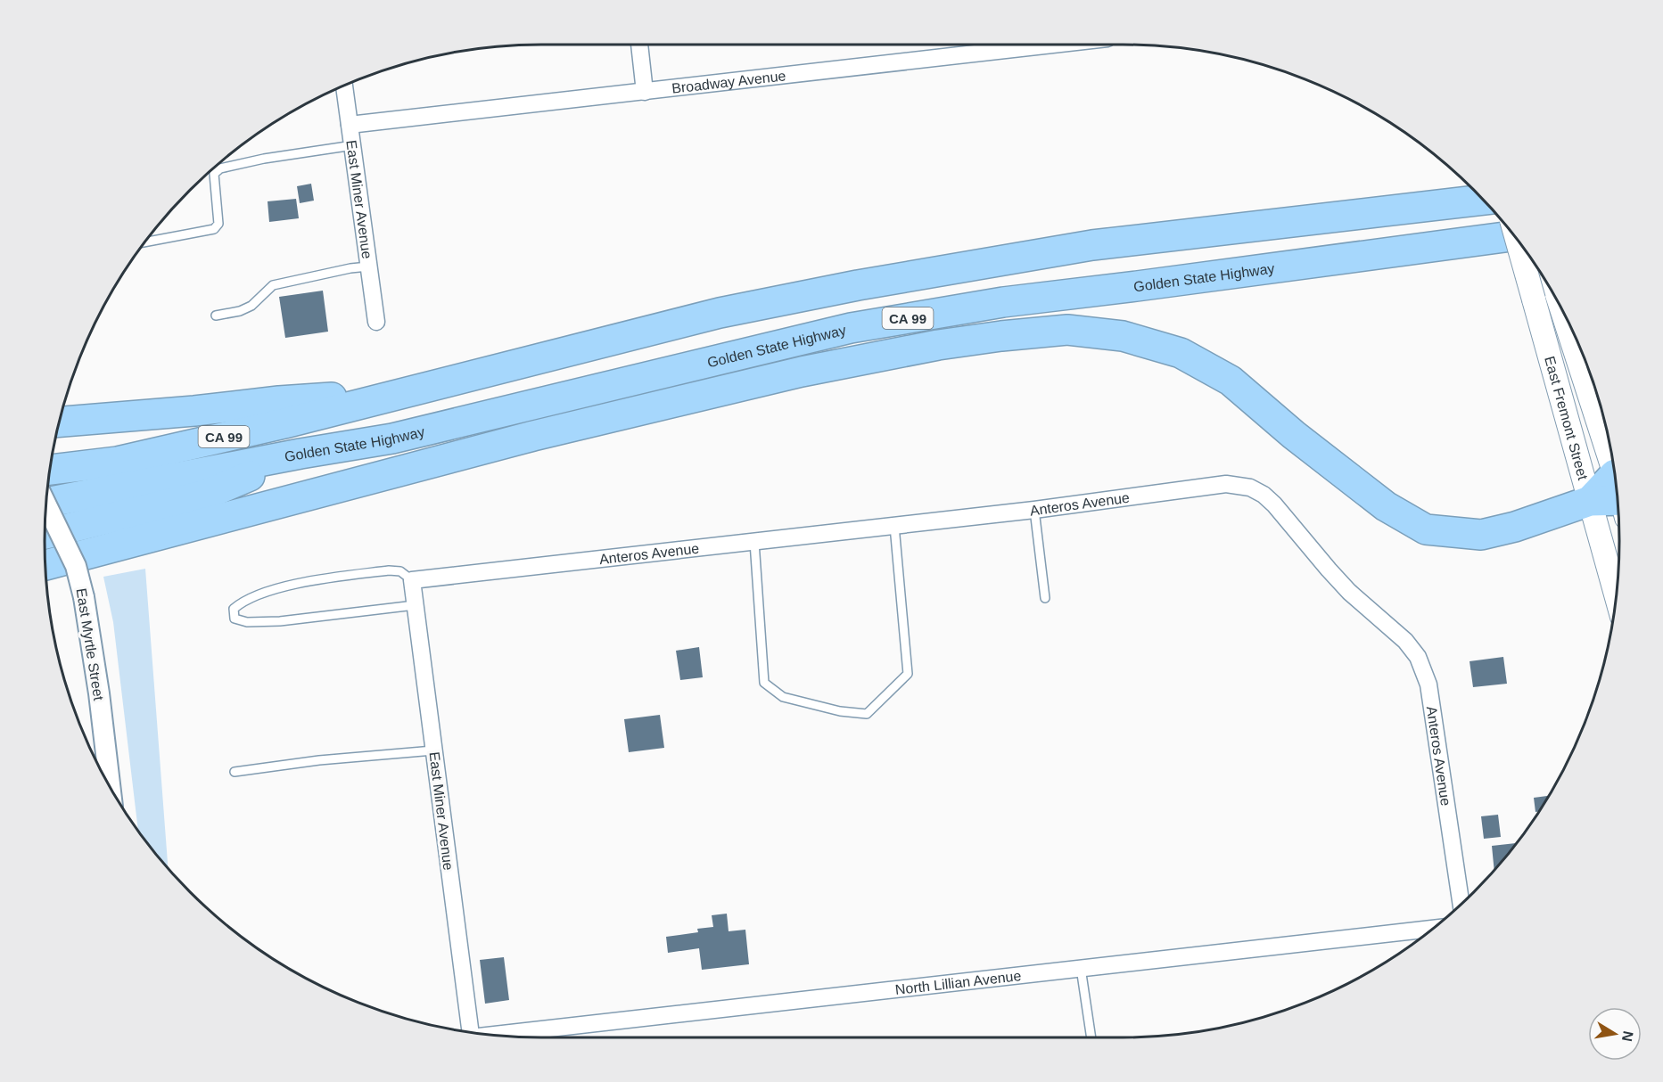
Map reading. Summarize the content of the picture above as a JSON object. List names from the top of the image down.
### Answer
{
  "streets": {
    "highway": ["Golden State Highway", "CA 99"],
    "main road": ["East Fremont Street"],
    "street": [
      "Broadway Avenue",
      "East Miner Avenue",
      "Anteros Avenue",
      "East Myrtle Street",
      "North Lillian Avenue"
    ]
  },
  "crossings": [
    ["Broadway Avenue", "East Miner Avenue"],
    ["East Miner Avenue", "Anteros Avenue"]
  ],
  "north": "right"
}
